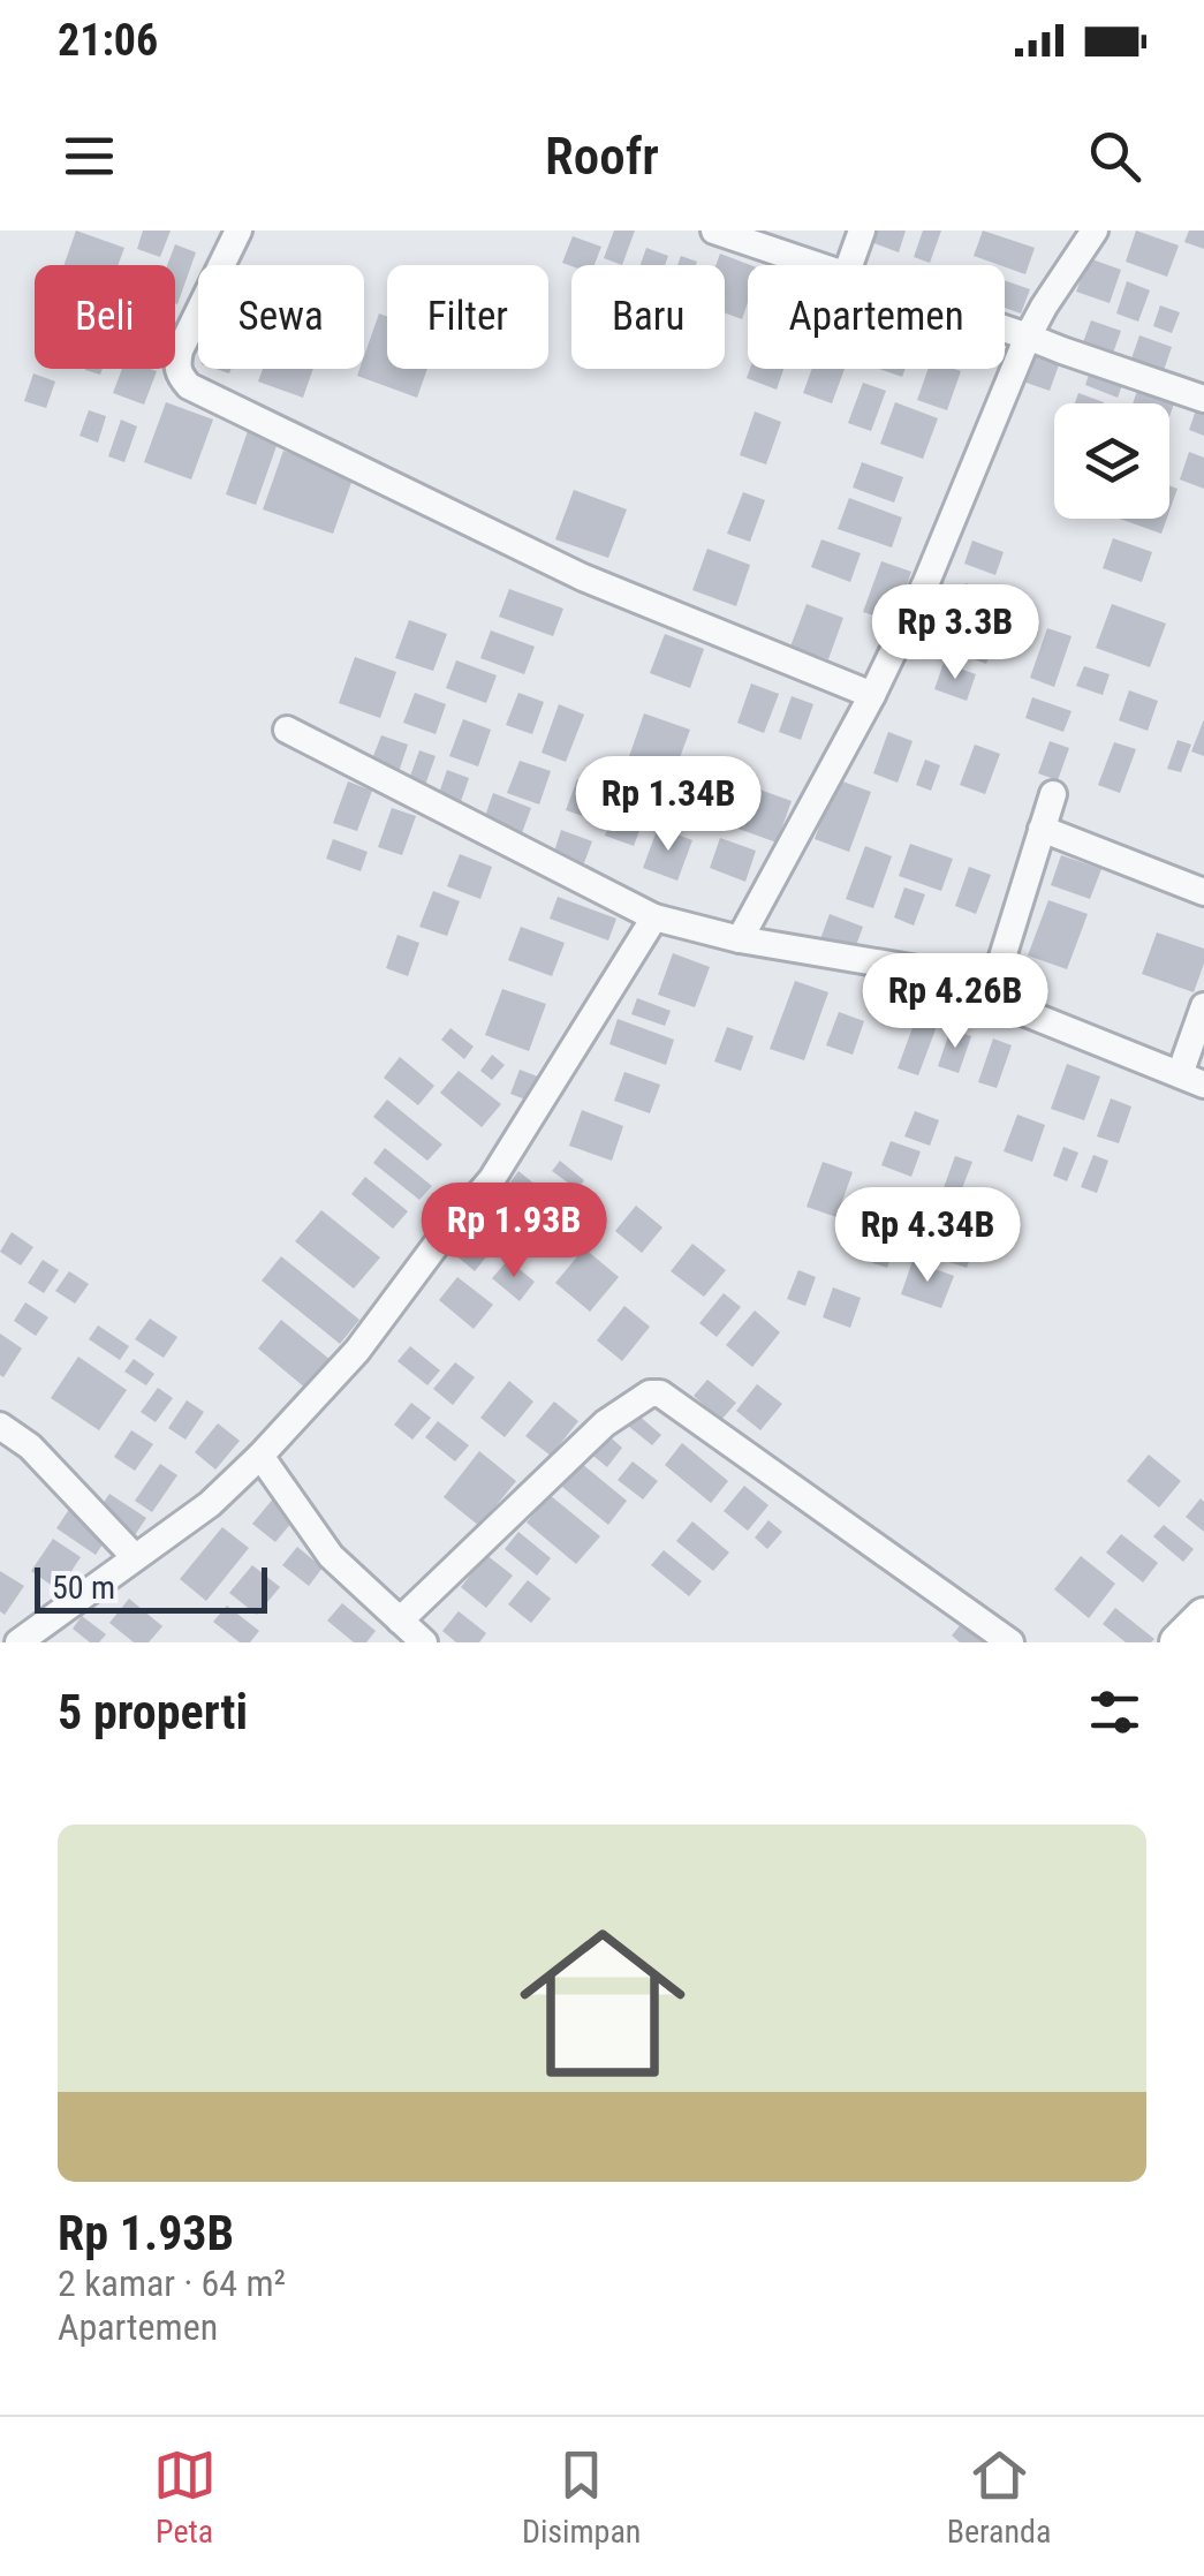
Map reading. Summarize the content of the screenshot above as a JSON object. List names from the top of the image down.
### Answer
{
  "scale_bar": "50 m",
  "page": {
    "status": "21:06",
    "header": "Roofr",
    "chip": [
      "Beli",
      "Sewa",
      "Filter",
      "Baru",
      "Apartemen"
    ],
    "price": [
      "Rp 3.3B",
      "Rp 1.34B",
      "Rp 4.26B",
      "Rp 1.93B",
      "Rp 4.34B"
    ],
    "scale": "50 m",
    "heading": "5 properti",
    "list": [
      {
        "name": "Rp 1.93B",
        "note": "2 kamar · 64 m² · Apartemen"
      }
    ],
    "tabs": ["Peta", "Disimpan", "Beranda"]
  }
}
